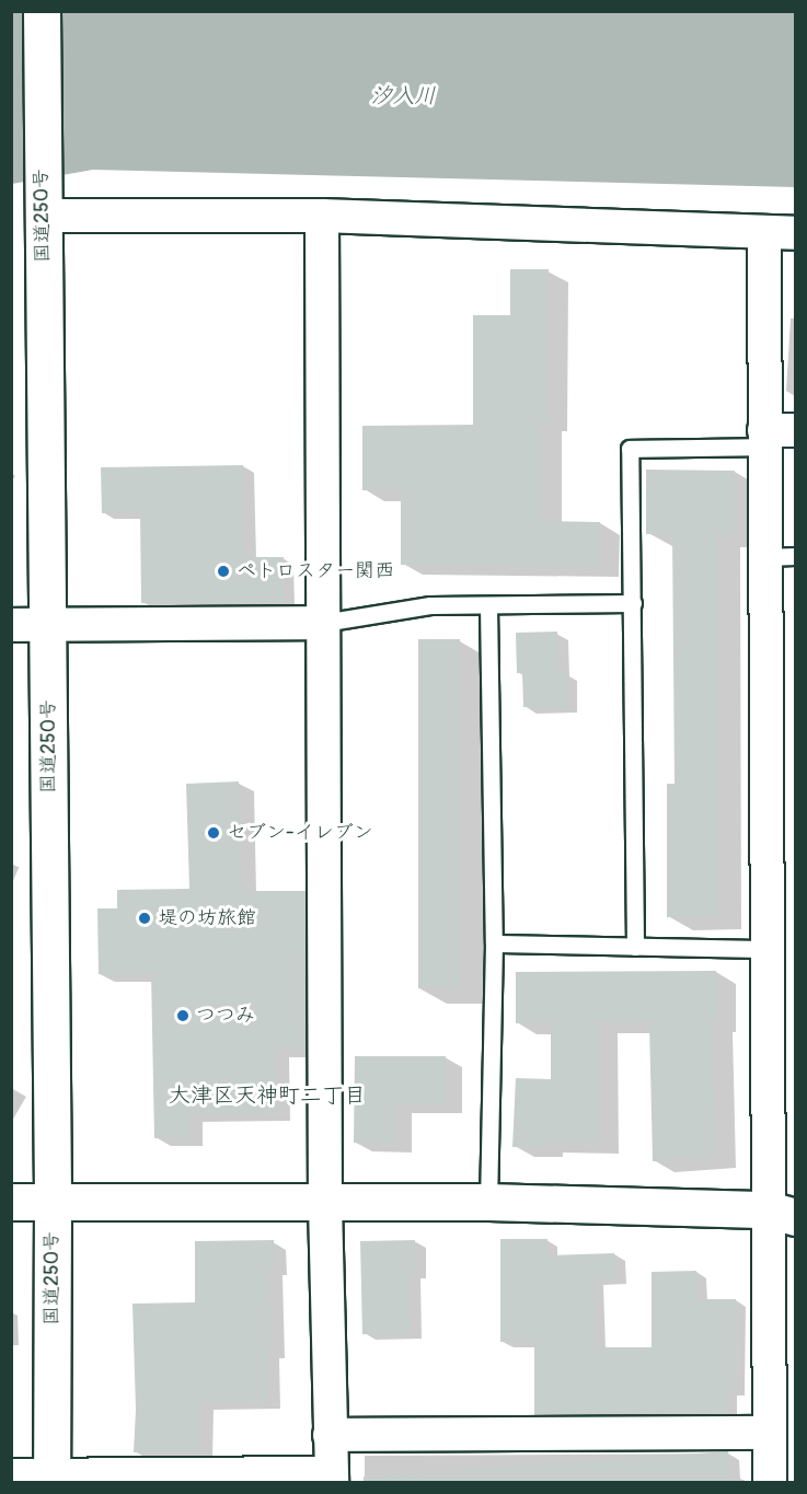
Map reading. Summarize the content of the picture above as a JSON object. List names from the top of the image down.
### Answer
{
  "streets": {
    "main road": ["国道250号"]
  },
  "districts": ["大津区天神町二丁目"],
  "water": ["汐入川"],
  "places": [
    "ペトロスター関西",
    "セブン-イレブン",
    "堤の坊旅館",
    "つつみ"
  ]
}
